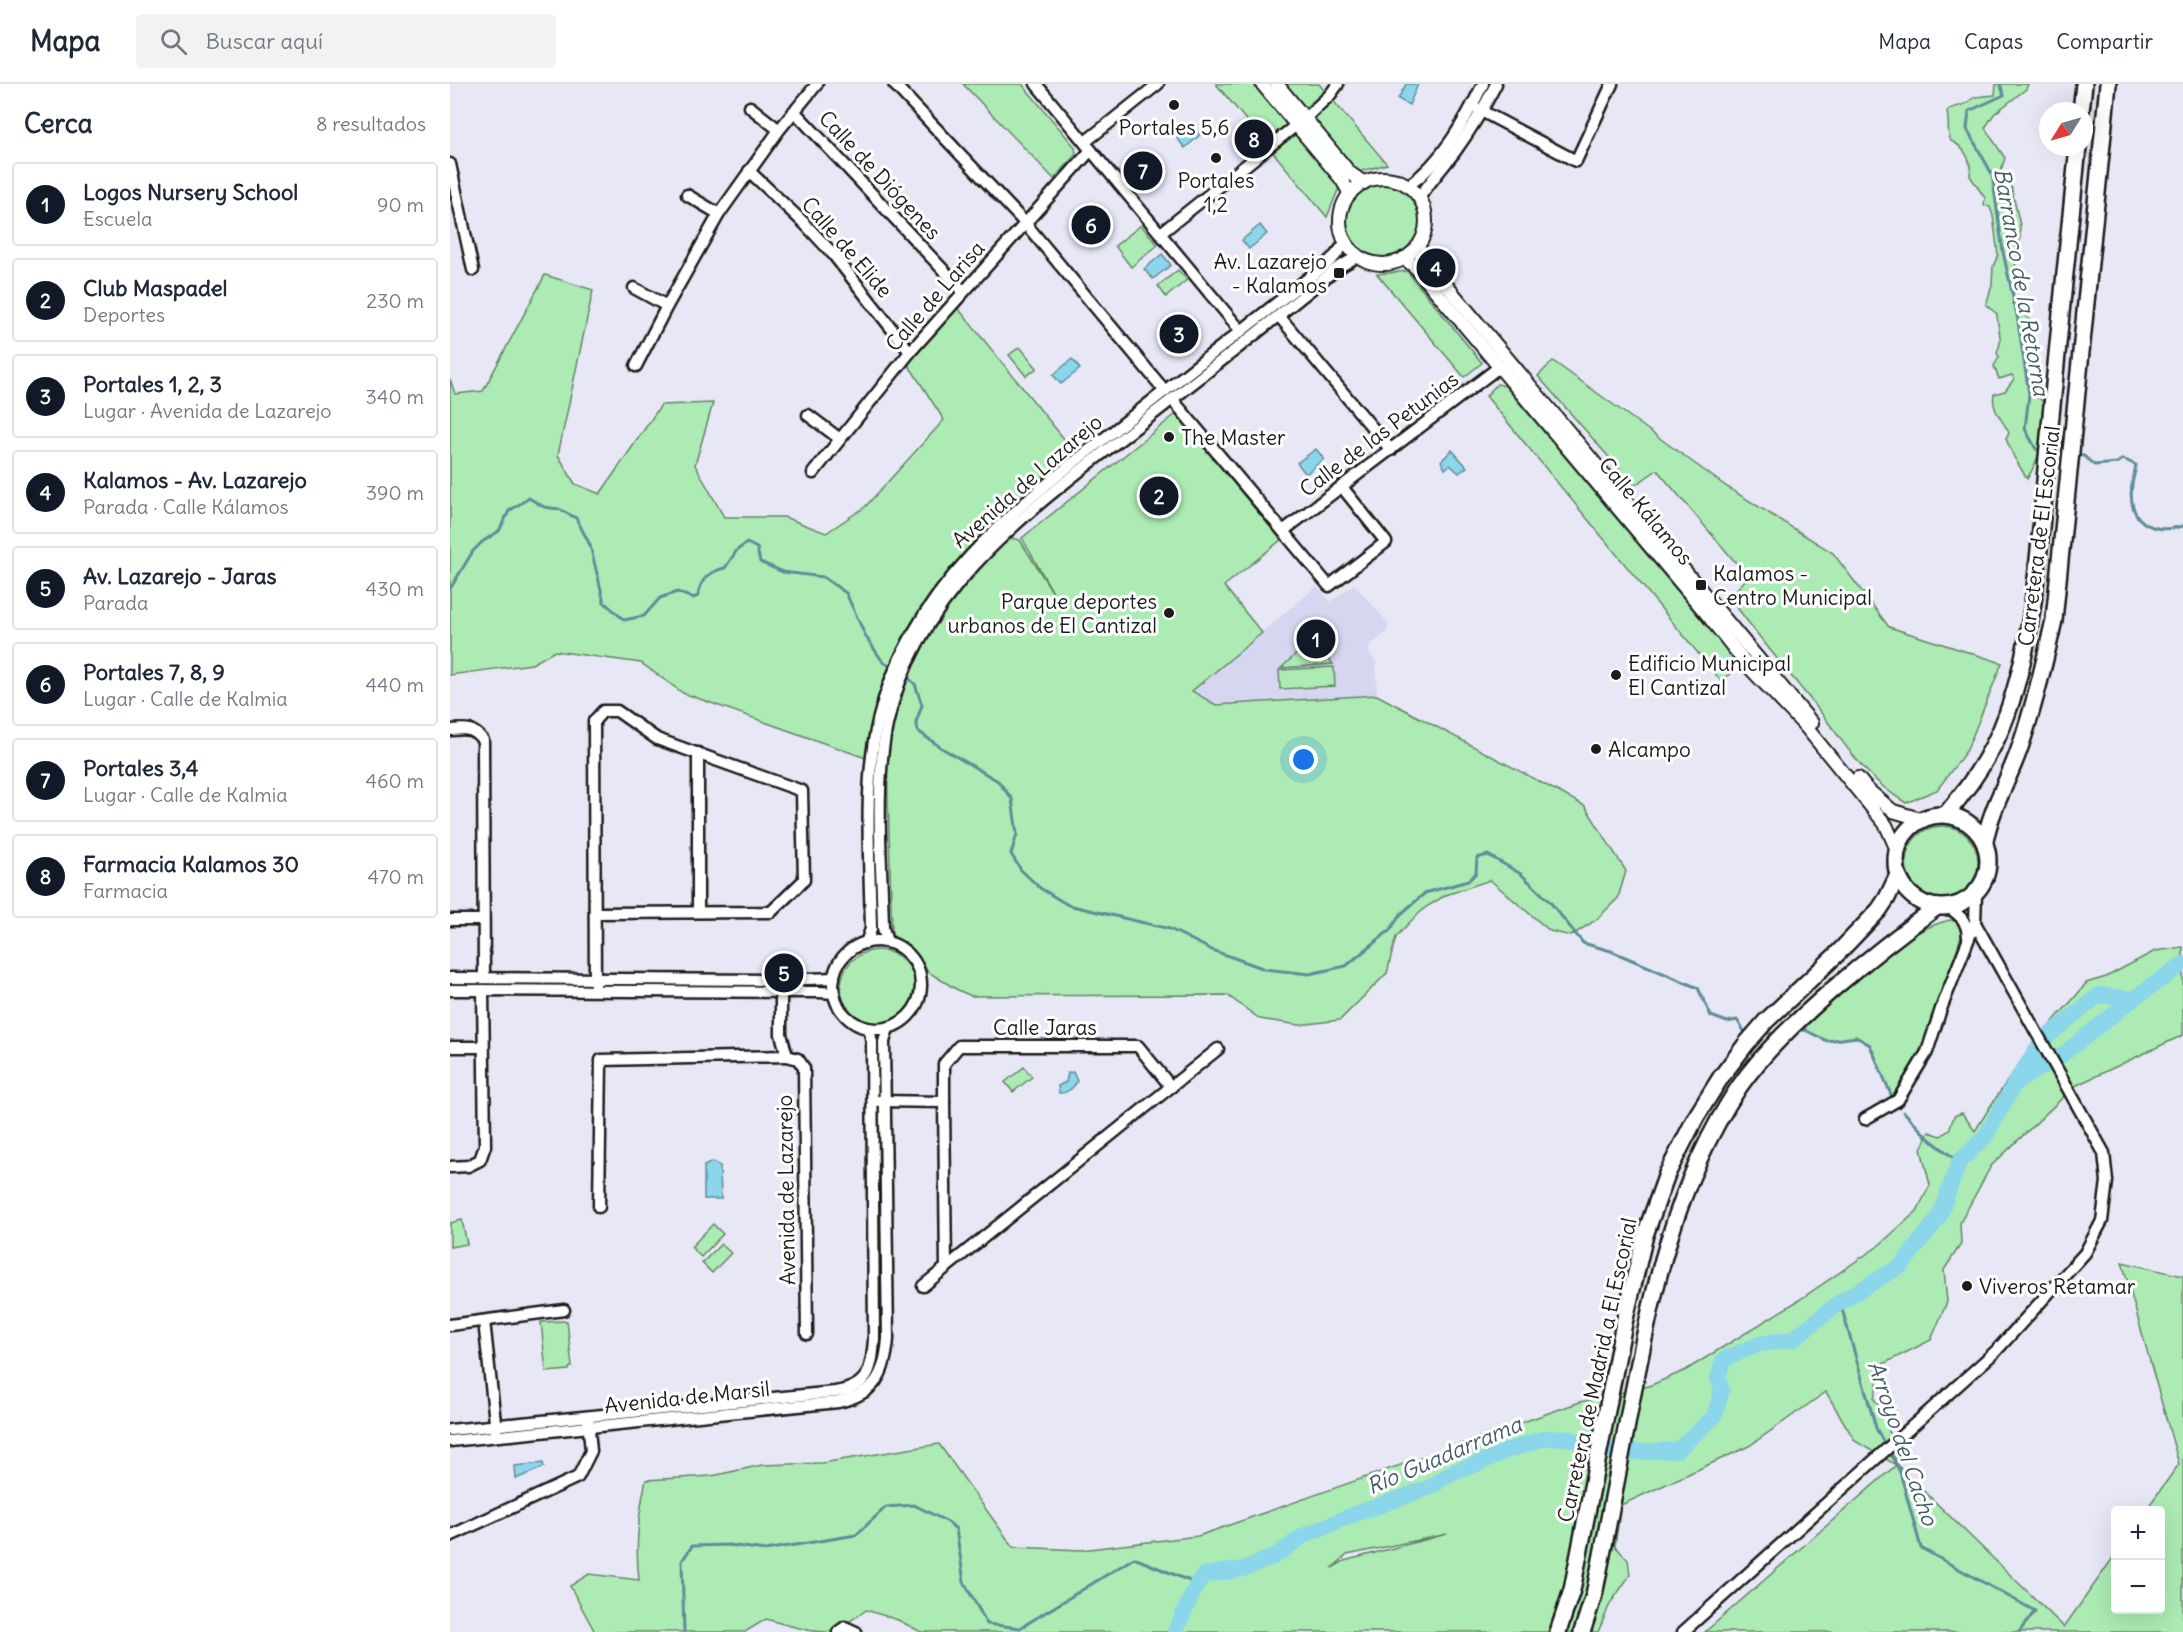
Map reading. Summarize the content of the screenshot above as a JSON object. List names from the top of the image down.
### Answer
{
  "streets": {
    "highway": ["Carretera de El Escorial", "Carretera de Madrid a El Escorial"],
    "main road": ["Calle Kálamos"],
    "street": [
      "Calle de Diógenes",
      "Calle de Elide",
      "Calle de Larisa",
      "Calle de las Petunias",
      "Avenida de Lazarejo",
      "Calle Jaras",
      "Avenida de Marsil"
    ]
  },
  "crossings": [
    ["Calle de Diógenes", "Calle de Larisa"],
    ["Calle de Elide", "Calle de Larisa"],
    ["Calle de las Petunias", "Calle Kálamos"],
    ["Avenida de Lazarejo", "Calle Kálamos"],
    ["Calle Kálamos", "Carretera de El Escorial"],
    ["Calle Kálamos", "Carretera de Madrid a El Escorial"],
    ["Carretera de El Escorial", "Carretera de Madrid a El Escorial"]
  ],
  "water": ["Barranco de la Retorna", "Arroyo del Cacho", "Río Guadarrama"],
  "places": {
    "other": [
      "Portales 5,6",
      "Portales 1,2",
      "The Master",
      "Parque deportes urbanos de El Cantizal",
      "Edificio Municipal El Cantizal",
      "Alcampo",
      "Viveros Retamar"
    ],
    "transit": ["Av. Lazarejo - Kalamos", "Kalamos - Centro Municipal"]
  },
  "north": "bottom left",
  "page": {
    "header": "Mapa",
    "search": "Buscar aquí",
    "nav": ["Mapa", "Capas", "Compartir"],
    "heading": ["Cerca", "8 resultados"],
    "pins": [
      "8",
      "7",
      "6",
      "4",
      "3",
      "2",
      "1",
      "5"
    ],
    "list": [
      {
        "mark": "1",
        "name": "Logos Nursery School",
        "note": "Escuela",
        "value": "90 m"
      },
      {
        "mark": "2",
        "name": "Club Maspadel",
        "note": "Deportes",
        "value": "230 m"
      },
      {
        "mark": "3",
        "name": "Portales 1, 2, 3",
        "note": "Lugar · Avenida de Lazarejo",
        "value": "340 m"
      },
      {
        "mark": "4",
        "name": "Kalamos - Av. Lazarejo",
        "note": "Parada · Calle Kálamos",
        "value": "390 m"
      },
      {
        "mark": "5",
        "name": "Av. Lazarejo - Jaras",
        "note": "Parada",
        "value": "430 m"
      },
      {
        "mark": "6",
        "name": "Portales 7, 8, 9",
        "note": "Lugar · Calle de Kalmia",
        "value": "440 m"
      },
      {
        "mark": "7",
        "name": "Portales 3,4",
        "note": "Lugar · Calle de Kalmia",
        "value": "460 m"
      },
      {
        "mark": "8",
        "name": "Farmacia Kalamos 30",
        "note": "Farmacia",
        "value": "470 m"
      }
    ],
    "map_buttons": ["+", "−"]
  }
}
